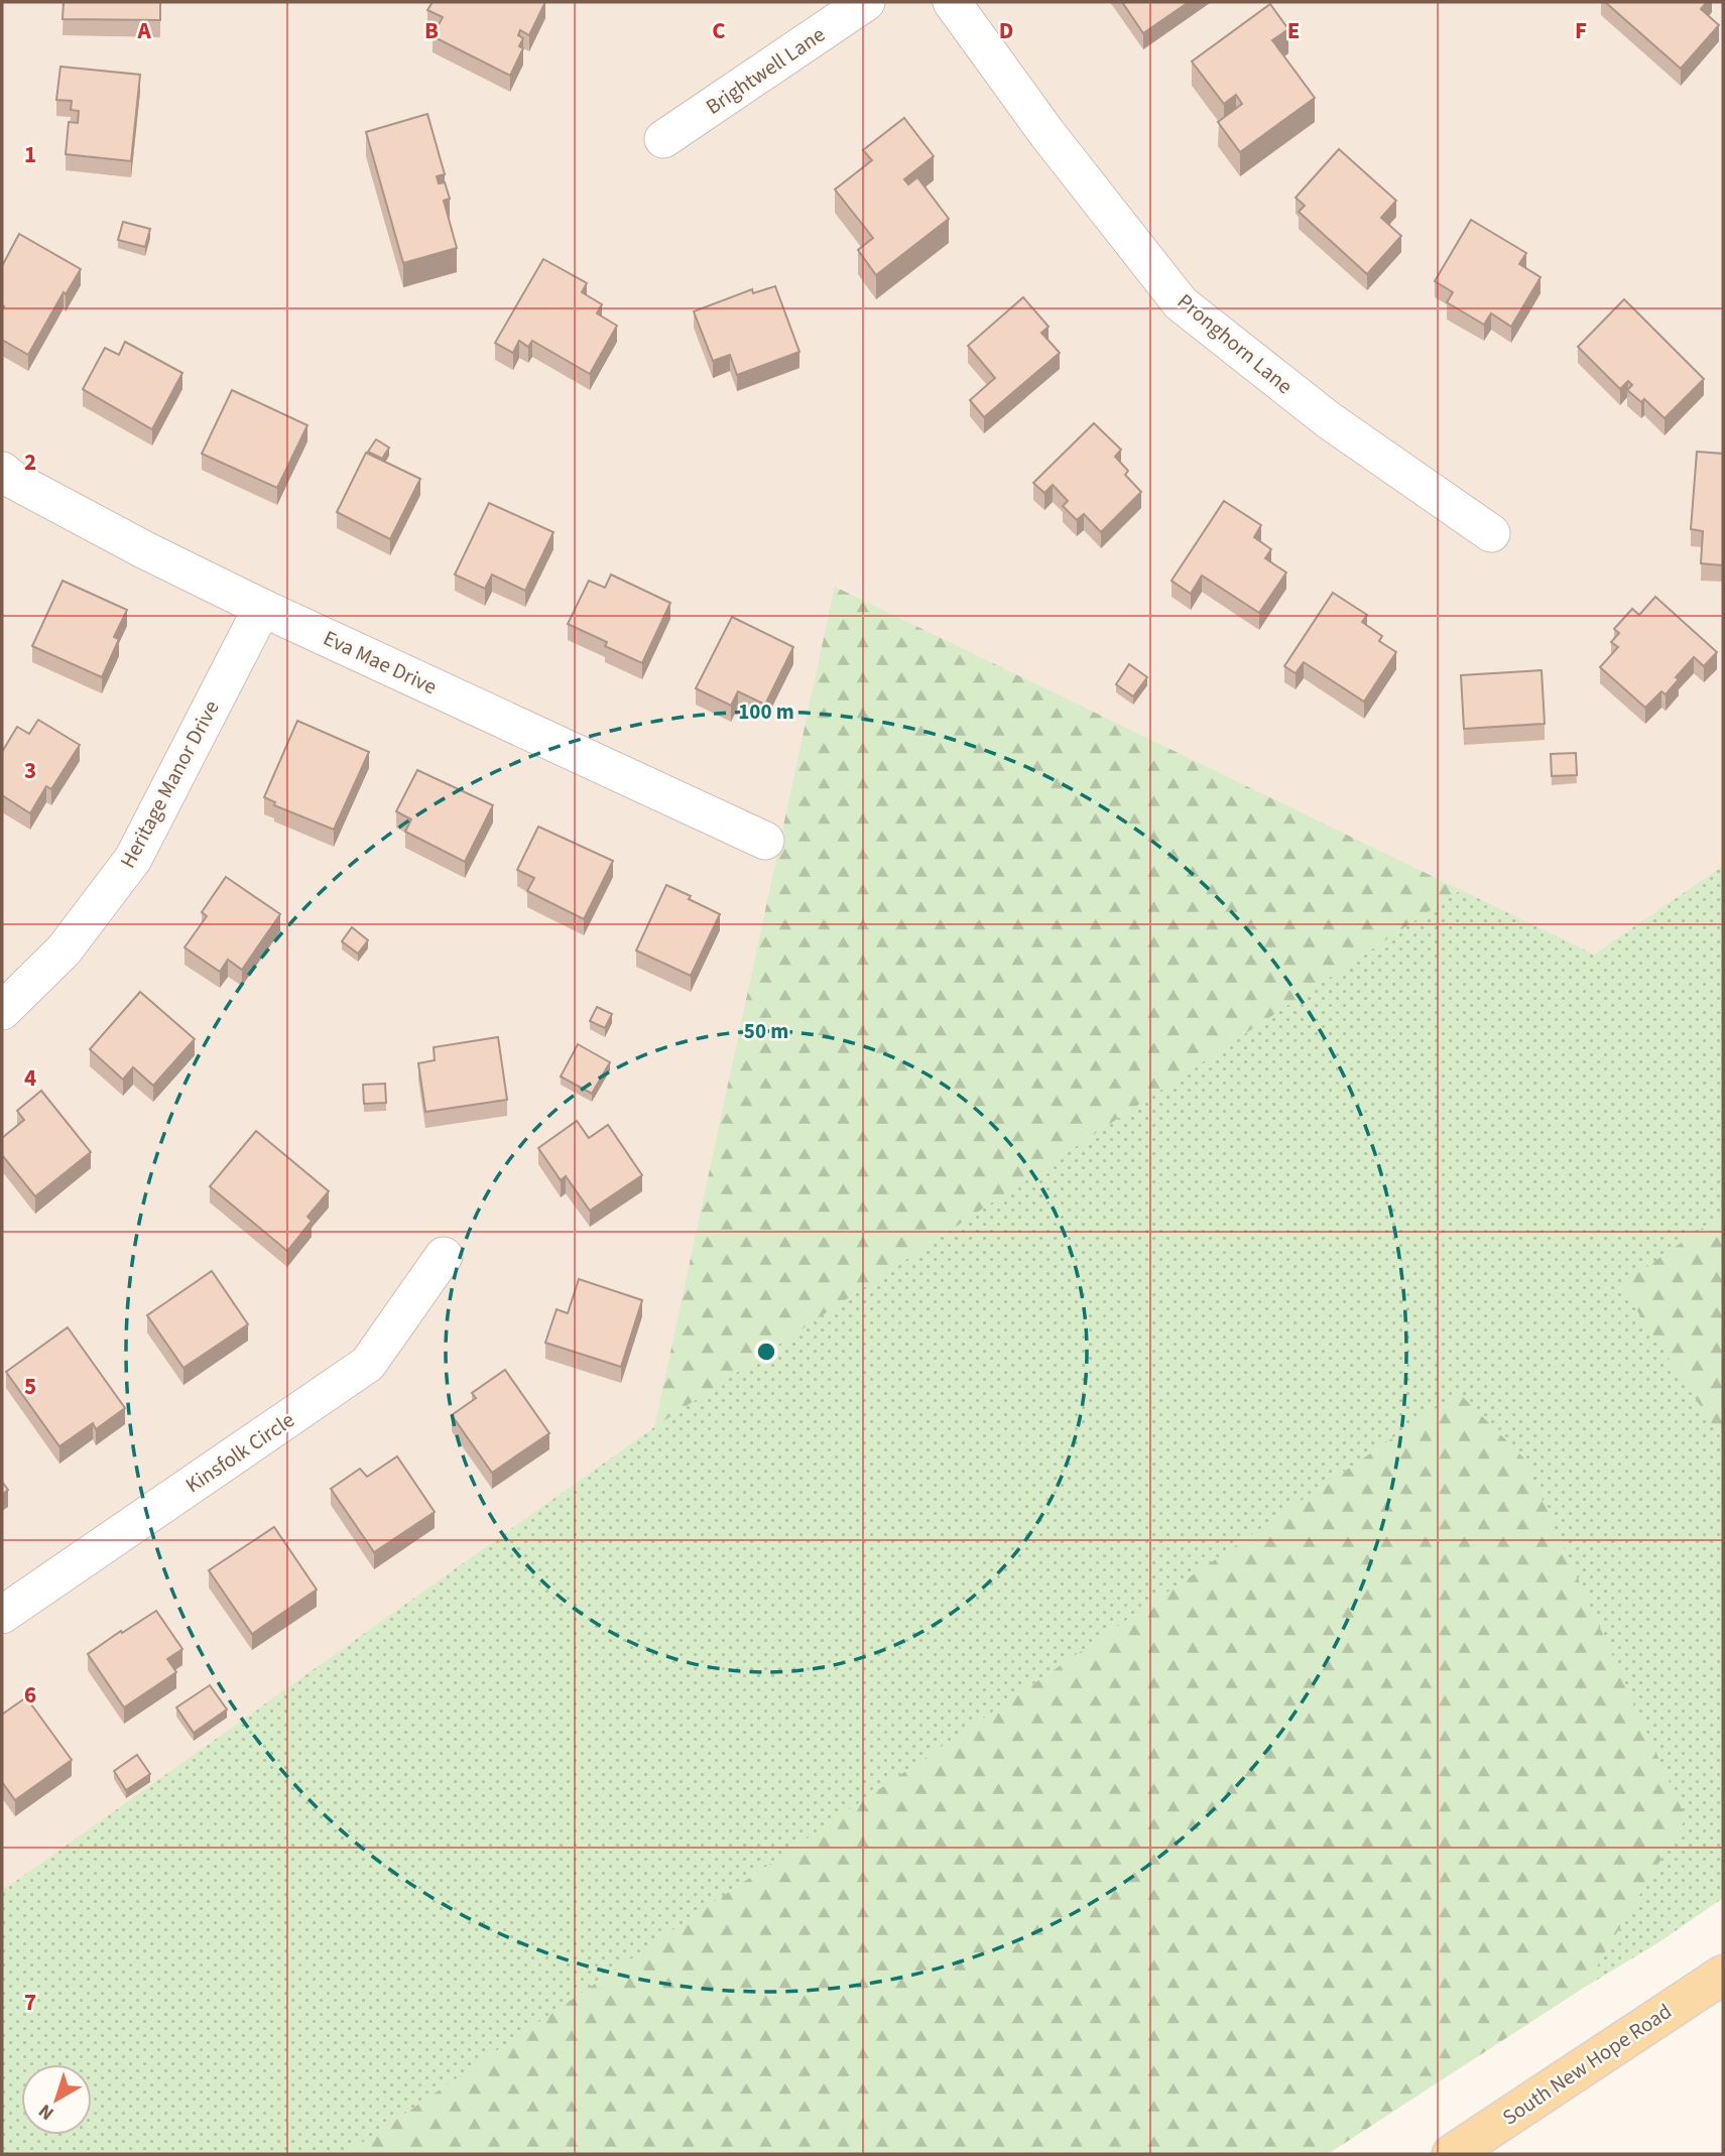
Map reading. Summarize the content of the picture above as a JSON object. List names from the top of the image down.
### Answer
{
  "streets": {
    "main road": ["South New Hope Road"],
    "street": [
      "Brightwell Lane",
      "Pronghorn Lane",
      "Eva Mae Drive",
      "Heritage Manor Drive",
      "Kinsfolk Circle"
    ]
  },
  "crossings": [
    ["Eva Mae Drive", "Heritage Manor Drive"]
  ],
  "north": "bottom left",
  "grid": {
    "columns": [
      "A",
      "B",
      "C",
      "D",
      "E",
      "F"
    ],
    "rows": [
      "1",
      "2",
      "3",
      "4",
      "5",
      "6",
      "7"
    ]
  },
  "rings": ["100 m", "50 m"]
}
